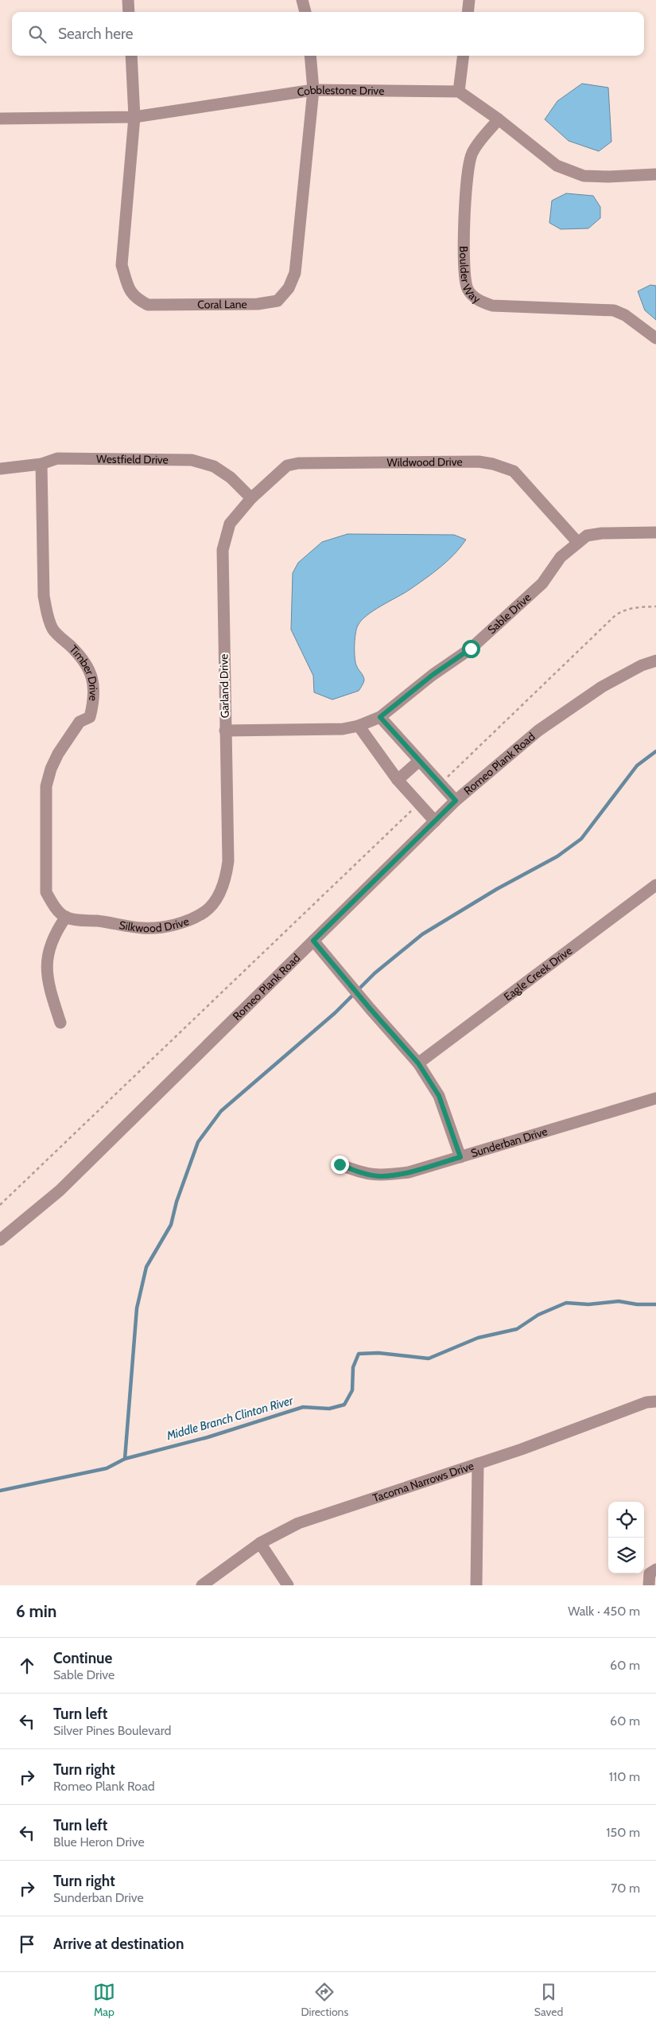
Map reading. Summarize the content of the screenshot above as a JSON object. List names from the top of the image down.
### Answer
{
  "streets": {
    "street": [
      "Cobblestone Drive",
      "Boulder Way",
      "Coral Lane",
      "Westfield Drive",
      "Wildwood Drive",
      "Sable Drive",
      "Timber Drive",
      "Garland Drive",
      "Romeo Plank Road",
      "Silkwood Drive",
      "Eagle Creek Drive",
      "Sunderban Drive",
      "Tacoma Narrows Drive"
    ]
  },
  "crossings": [
    ["Cobblestone Drive", "Coral Lane"],
    ["Westfield Drive", "Wildwood Drive"],
    ["Westfield Drive", "Timber Drive"],
    ["Westfield Drive", "Garland Drive"],
    ["Wildwood Drive", "Sable Drive"],
    ["Wildwood Drive", "Garland Drive"],
    ["Sable Drive", "Garland Drive"],
    ["Timber Drive", "Silkwood Drive"],
    ["Garland Drive", "Silkwood Drive"]
  ],
  "water": ["Middle Branch Clinton River"],
  "page": {
    "search": "Search here",
    "heading": ["6 min", "Walk · 450 m"],
    "list": [
      ["Continue", "Sable Drive", "60 m"],
      ["Turn left", "Silver Pines Boulevard", "60 m"],
      ["Turn right", "Romeo Plank Road", "110 m"],
      ["Turn left", "Blue Heron Drive", "150 m"],
      ["Turn right", "Sunderban Drive", "70 m"],
      "Arrive at destination"
    ],
    "nav": ["Map", "Directions", "Saved"]
  }
}
